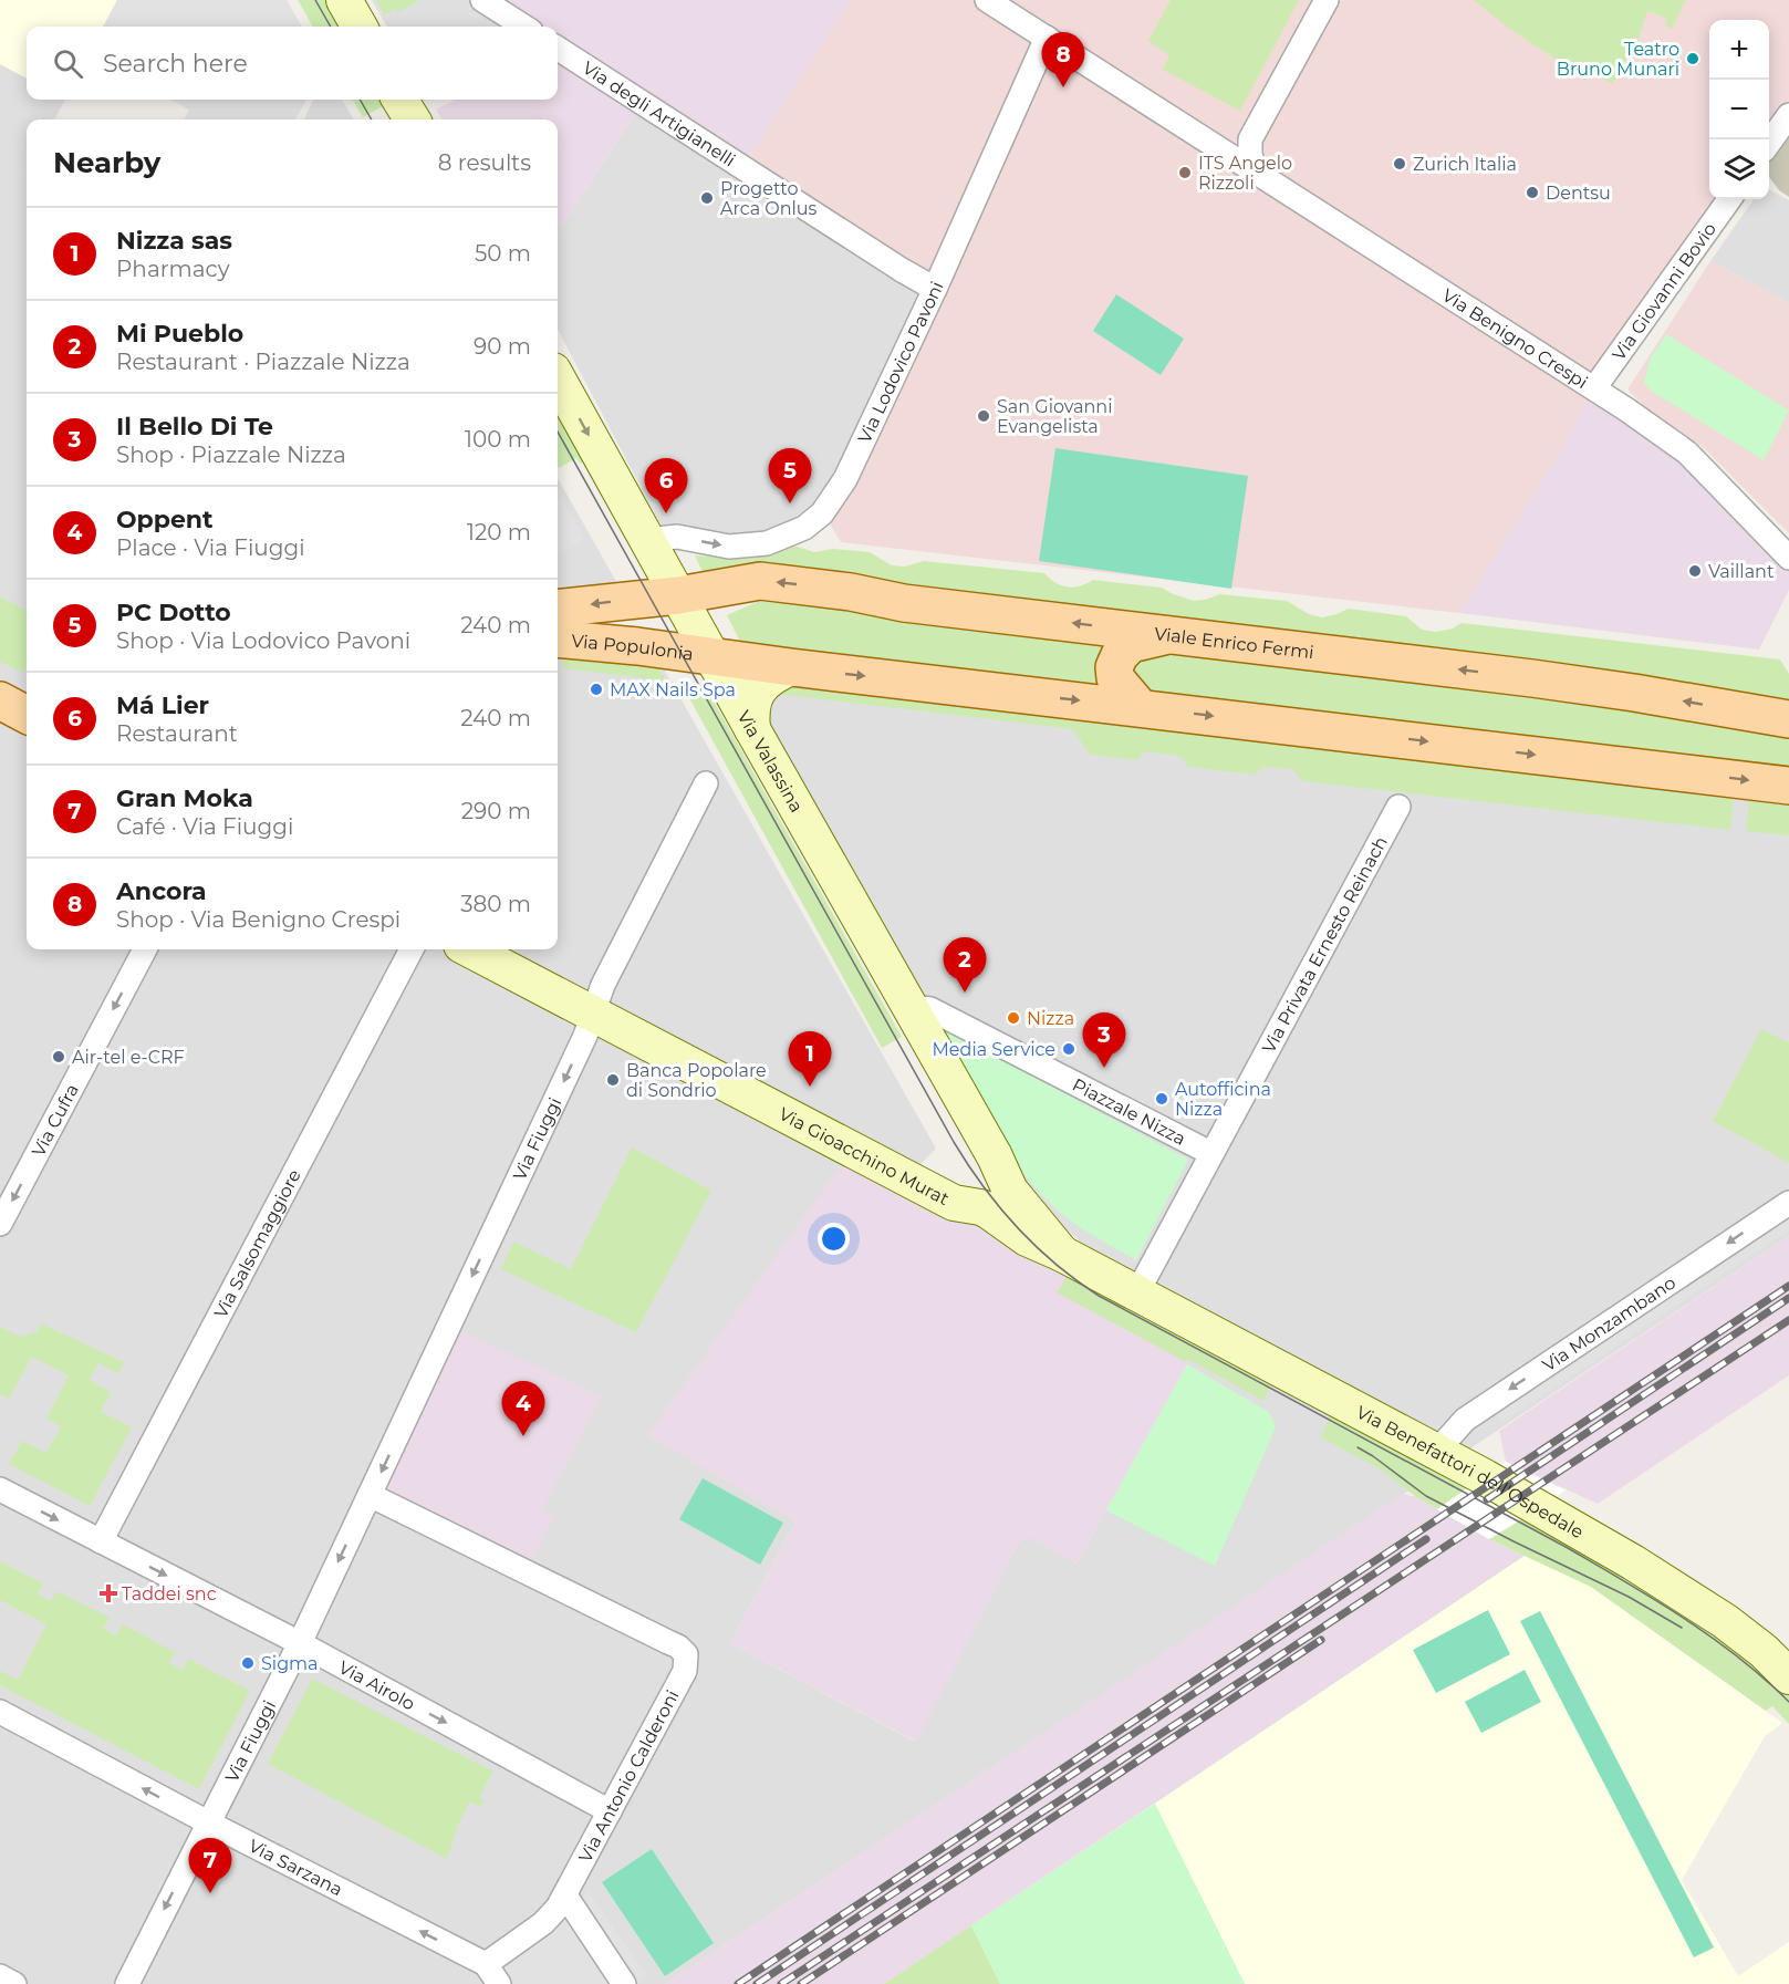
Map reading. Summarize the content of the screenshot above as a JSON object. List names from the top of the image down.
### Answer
{
  "streets": {
    "main road": [
      "Viale Enrico Fermi",
      "Via Populonia",
      "Via Valassina",
      "Via Gioacchino Murat",
      "Via Benefattori dell'Ospedale"
    ],
    "street": [
      "Via degli Artigianelli",
      "Via Giovanni Bovio",
      "Via Benigno Crespi",
      "Via Lodovico Pavoni",
      "Via Privata Ernesto Reinach",
      "Piazzale Nizza",
      "Via Cufra",
      "Via Fiuggi",
      "Via Salsomaggiore",
      "Via Monzambano",
      "Via Airolo",
      "Via Antonio Calderoni",
      "Via Sarzana"
    ]
  },
  "crossings": [
    ["Via degli Artigianelli", "Via Lodovico Pavoni"],
    ["Via Giovanni Bovio", "Via Benigno Crespi"],
    ["Via Benigno Crespi", "Via Lodovico Pavoni"],
    ["Via Lodovico Pavoni", "Via Valassina"],
    ["Viale Enrico Fermi", "Via Populonia"],
    ["Viale Enrico Fermi", "Via Valassina"],
    ["Via Populonia", "Via Valassina"],
    ["Via Valassina", "Piazzale Nizza"],
    ["Via Privata Ernesto Reinach", "Piazzale Nizza"],
    ["Via Fiuggi", "Via Gioacchino Murat"],
    ["Via Fiuggi", "Via Airolo"],
    ["Via Fiuggi", "Via Antonio Calderoni"],
    ["Via Fiuggi", "Via Sarzana"],
    ["Via Gioacchino Murat", "Via Benefattori dell'Ospedale"],
    ["Via Salsomaggiore", "Via Airolo"],
    ["Via Monzambano", "Via Benefattori dell'Ospedale"],
    ["Via Airolo", "Via Antonio Calderoni"],
    ["Via Antonio Calderoni", "Via Sarzana"]
  ],
  "one_way": [
    "Via Lodovico Pavoni",
    "Via Cufra",
    "Via Fiuggi",
    "Via Monzambano",
    "Via Airolo",
    "Via Sarzana"
  ],
  "places": {
    "other": [
      "Teatro Bruno Munari",
      "Zurich Italia",
      "ITS Angelo Rizzoli",
      "Dentsu",
      "Progetto Arca Onlus",
      "San Giovanni Evangelista",
      "Vaillant",
      "MAX Nails Spa",
      "Nizza",
      "Media Service",
      "Air-tel e-CRF",
      "Banca Popolare di Sondrio",
      "Autofficina Nizza",
      "Sigma"
    ],
    "health": ["Taddei snc"]
  },
  "page": {
    "map_buttons": ["+", "−"],
    "search": "Search here",
    "pins": [
      "8",
      "5",
      "6",
      "2",
      "3",
      "1",
      "4",
      "7"
    ],
    "heading": ["Nearby", "8 results"],
    "list": [
      {
        "mark": "1",
        "name": "Nizza sas",
        "note": "Pharmacy",
        "value": "50 m"
      },
      {
        "mark": "2",
        "name": "Mi Pueblo",
        "note": "Restaurant · Piazzale Nizza",
        "value": "90 m"
      },
      {
        "mark": "3",
        "name": "Il Bello Di Te",
        "note": "Shop · Piazzale Nizza",
        "value": "100 m"
      },
      {
        "mark": "4",
        "name": "Oppent",
        "note": "Place · Via Fiuggi",
        "value": "120 m"
      },
      {
        "mark": "5",
        "name": "PC Dotto",
        "note": "Shop · Via Lodovico Pavoni",
        "value": "240 m"
      },
      {
        "mark": "6",
        "name": "Má Lier",
        "note": "Restaurant",
        "value": "240 m"
      },
      {
        "mark": "7",
        "name": "Gran Moka",
        "note": "Café · Via Fiuggi",
        "value": "290 m"
      },
      {
        "mark": "8",
        "name": "Ancora",
        "note": "Shop · Via Benigno Crespi",
        "value": "380 m"
      }
    ]
  }
}
